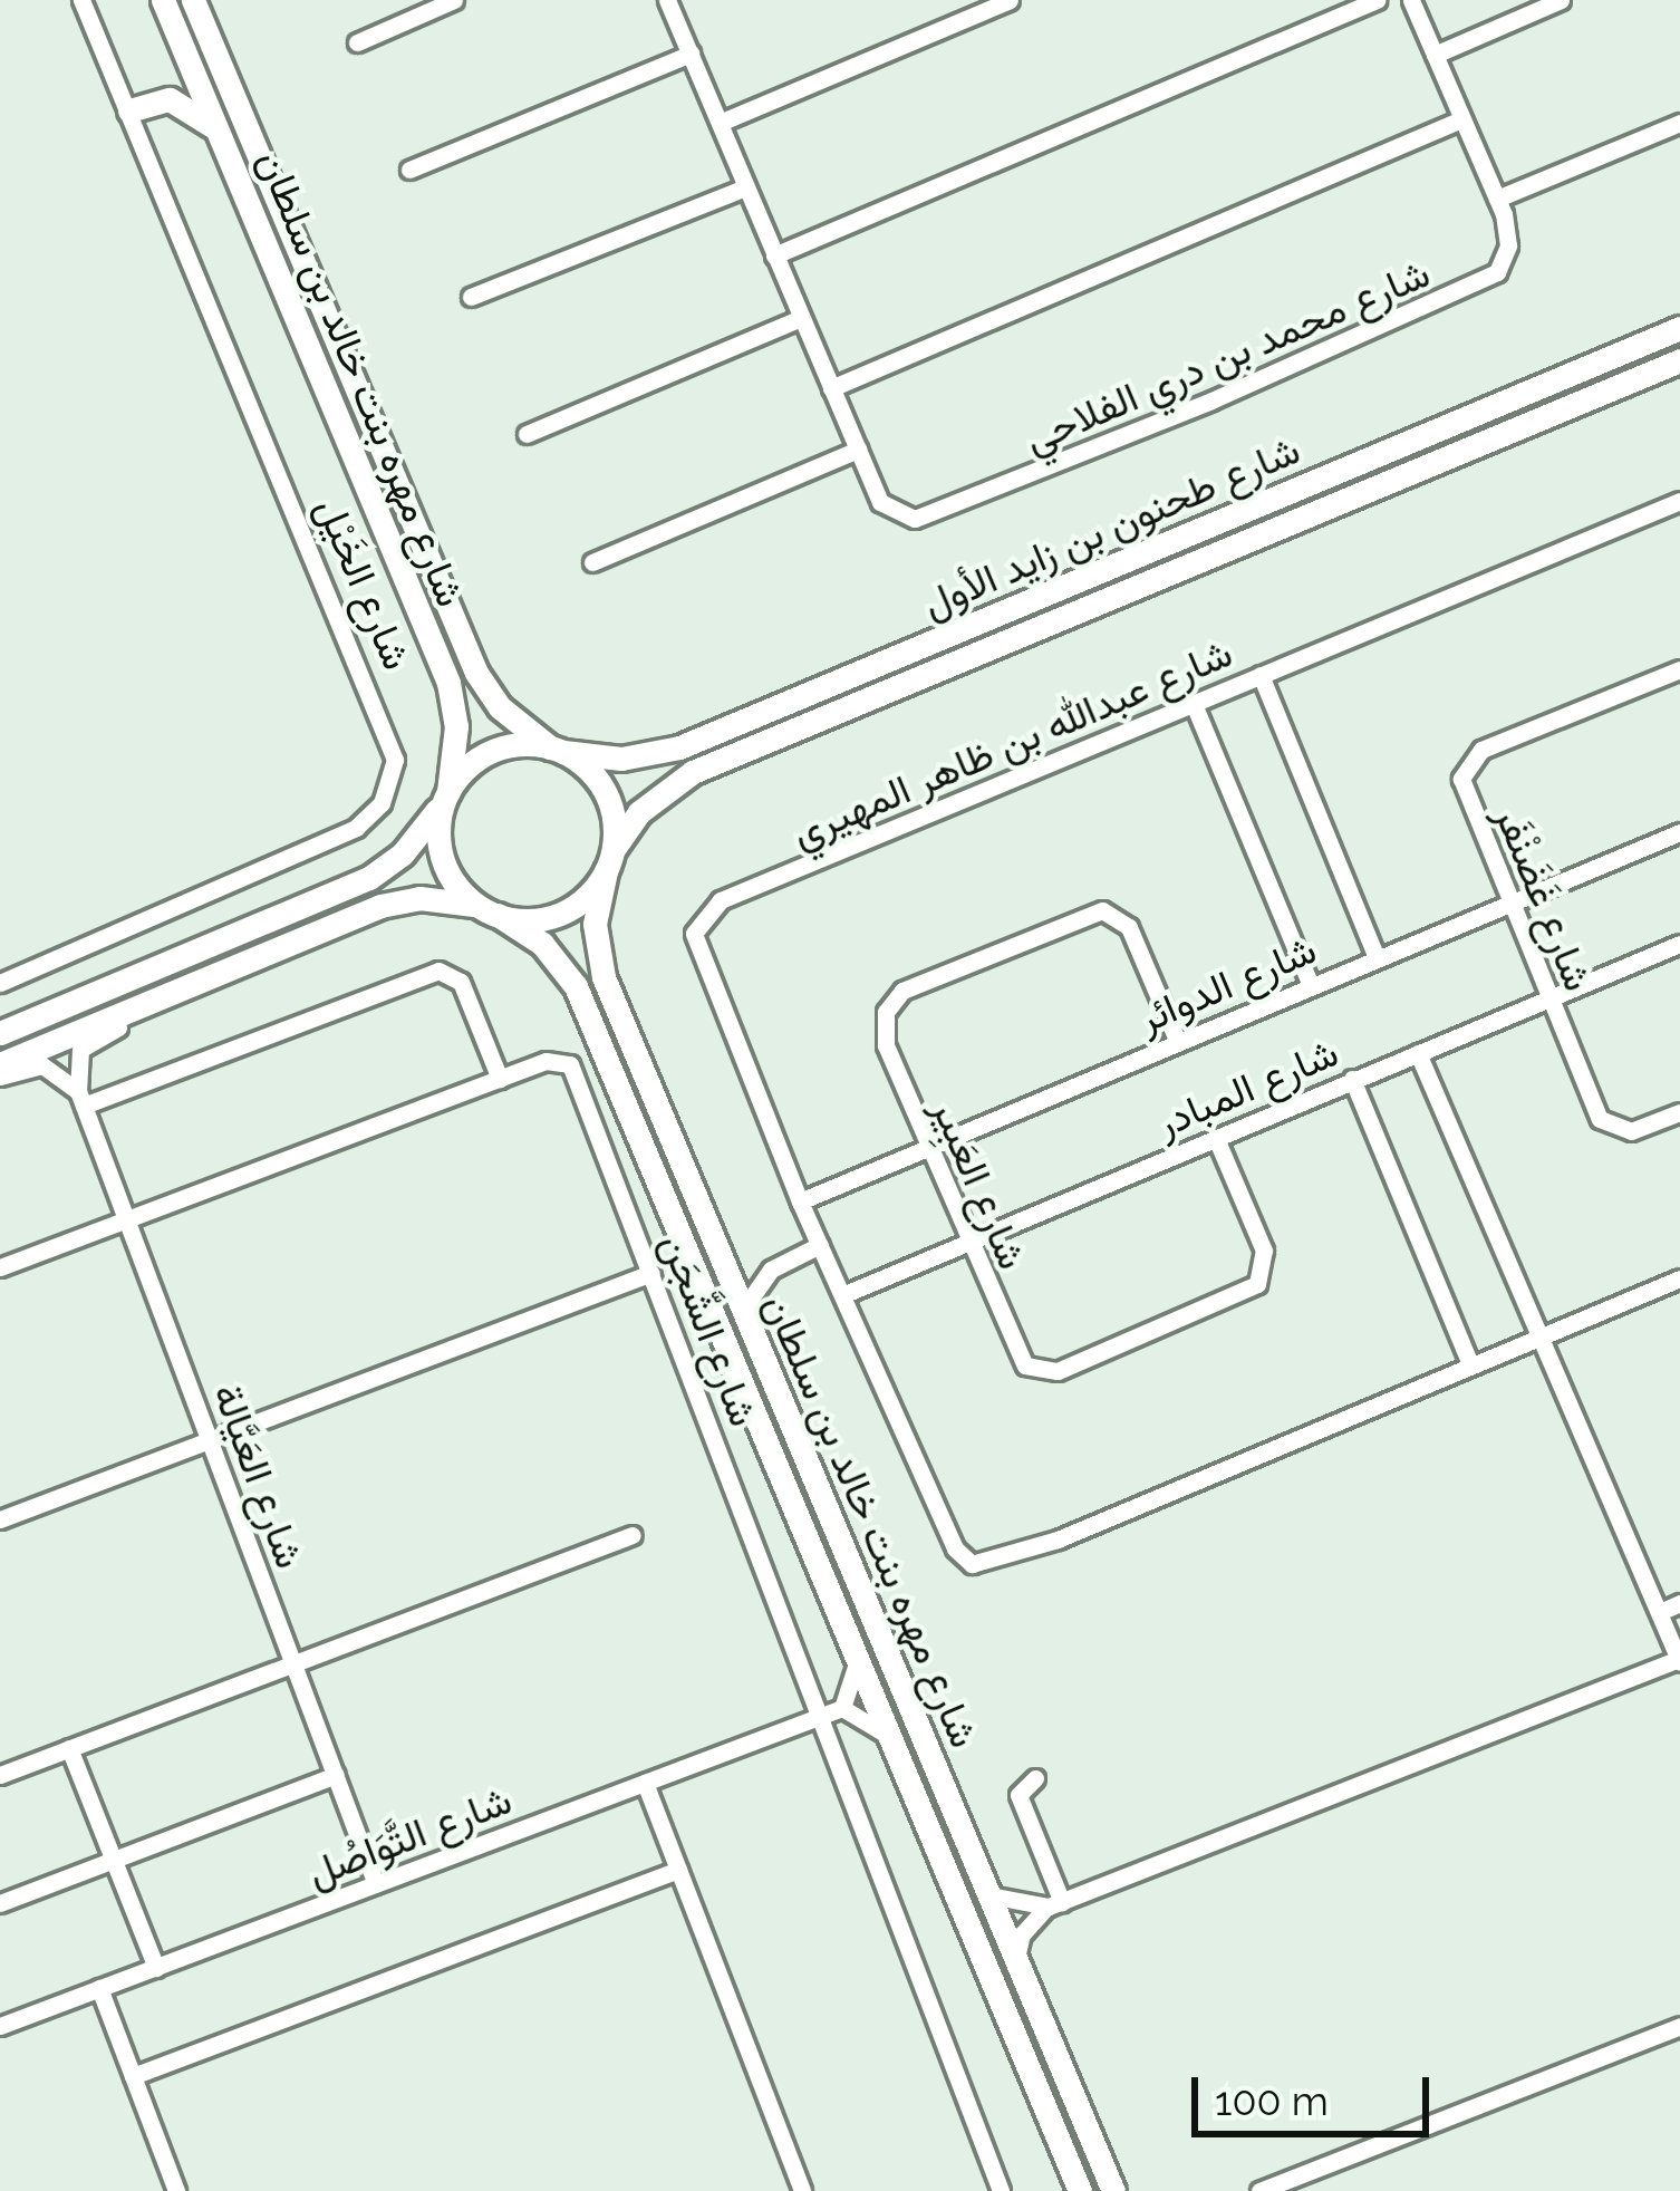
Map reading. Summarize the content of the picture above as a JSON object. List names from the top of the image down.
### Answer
{
  "streets": {
    "street": [
      "شارع محمد بن دري الفلاحي",
      "شارع مهره بنت خالد بن سلطان",
      "شارع طحنون بن زايد الأول",
      "شارع الخَيْل",
      "شارع عبدالله بن ظاهر المهيري",
      "شارع غَضَنْفَر",
      "شارع الدوائر",
      "شارع المبادر",
      "شارع العَبِير",
      "شارع الشَّجَن",
      "شارع العَيَّالة",
      "شارع التَّوَاصُل"
    ]
  },
  "crossings": [
    ["شارع مهره بنت خالد بن سلطان", "شارع طحنون بن زايد الأول"],
    ["شارع عبدالله بن ظاهر المهيري", "شارع الدوائر"],
    ["شارع عبدالله بن ظاهر المهيري", "شارع المبادر"],
    ["شارع غَضَنْفَر", "شارع الدوائر"],
    ["شارع غَضَنْفَر", "شارع المبادر"],
    ["شارع الدوائر", "شارع العَبِير"],
    ["شارع المبادر", "شارع العَبِير"],
    ["شارع الشَّجَن", "شارع العَيَّالة"],
    ["شارع الشَّجَن", "شارع التَّوَاصُل"],
    ["شارع العَيَّالة", "شارع التَّوَاصُل"]
  ],
  "scale_bar": "100 m"
}
